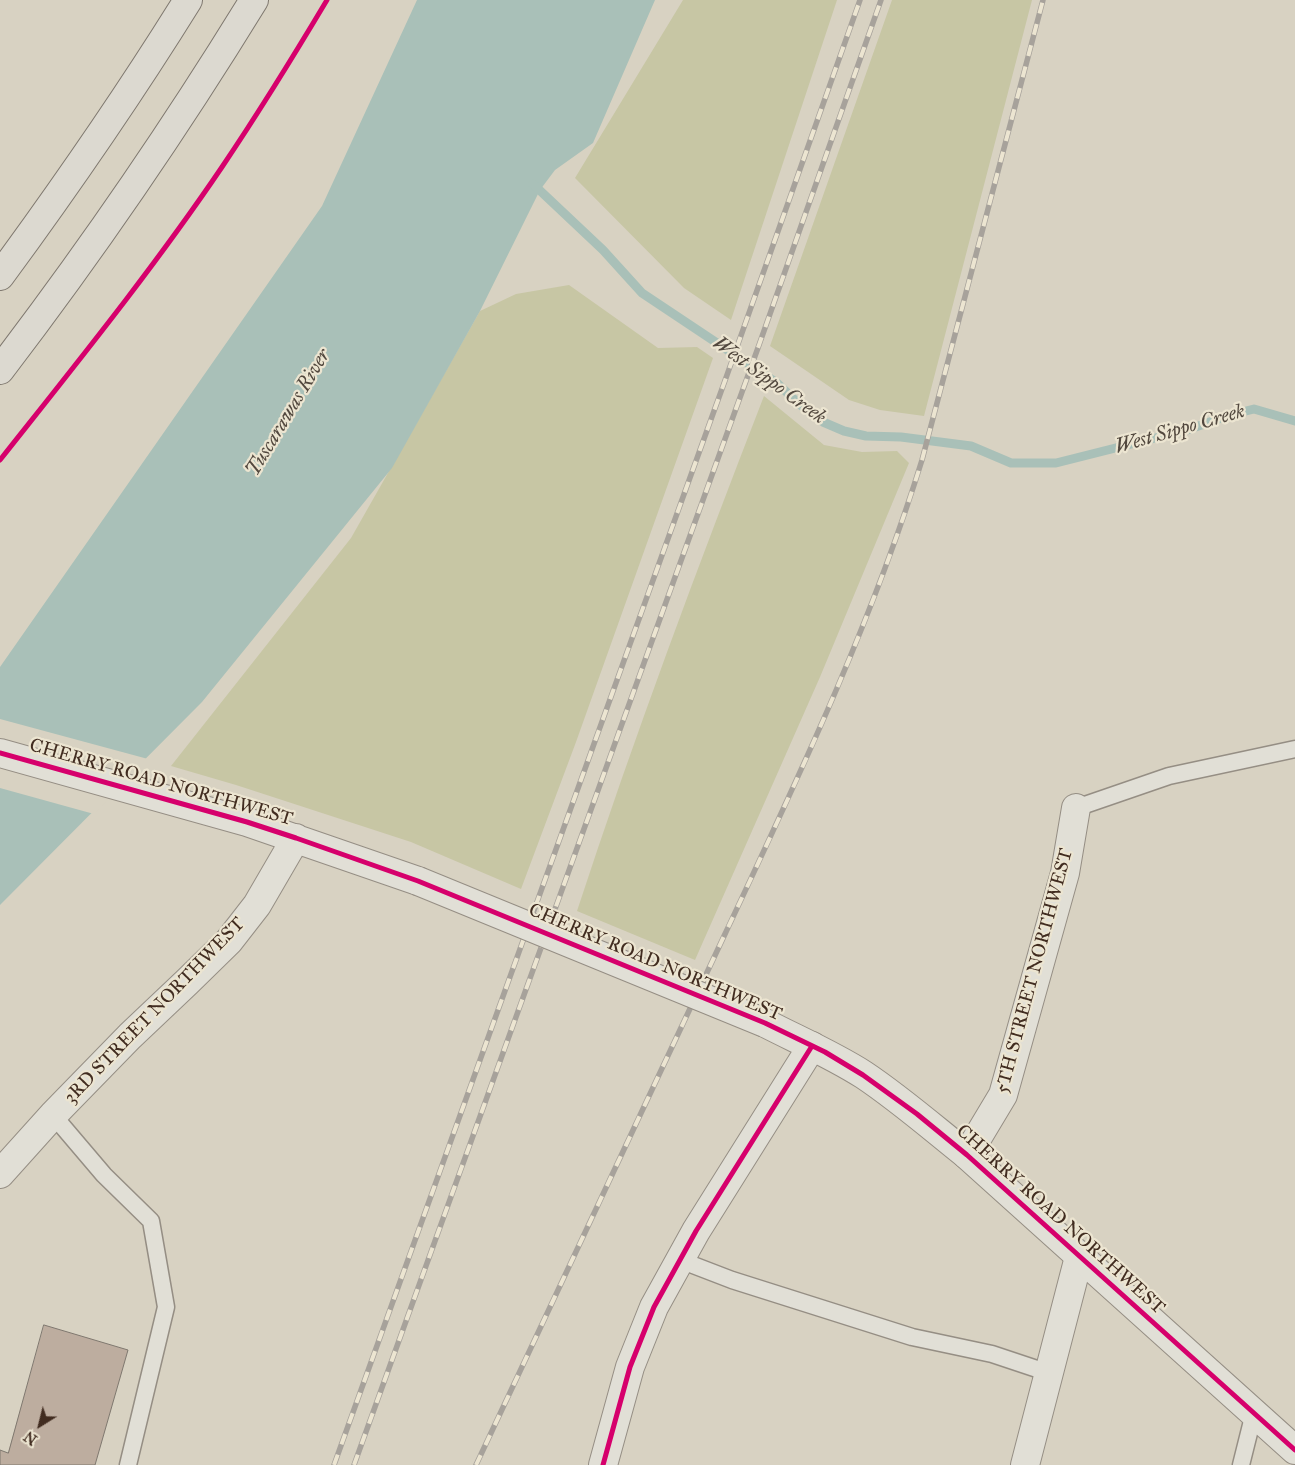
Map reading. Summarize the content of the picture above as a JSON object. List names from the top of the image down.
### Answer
{
  "streets": {
    "street": ["CHERRY ROAD NORTHWEST", "5TH STREET NORTHWEST", "3RD STREET NORTHWEST"]
  },
  "crossings": [
    ["CHERRY ROAD NORTHWEST", "5TH STREET NORTHWEST"],
    ["CHERRY ROAD NORTHWEST", "3RD STREET NORTHWEST"]
  ],
  "water": ["West Sippo Creek", "Tuscarawas River"],
  "north": "bottom left"
}
